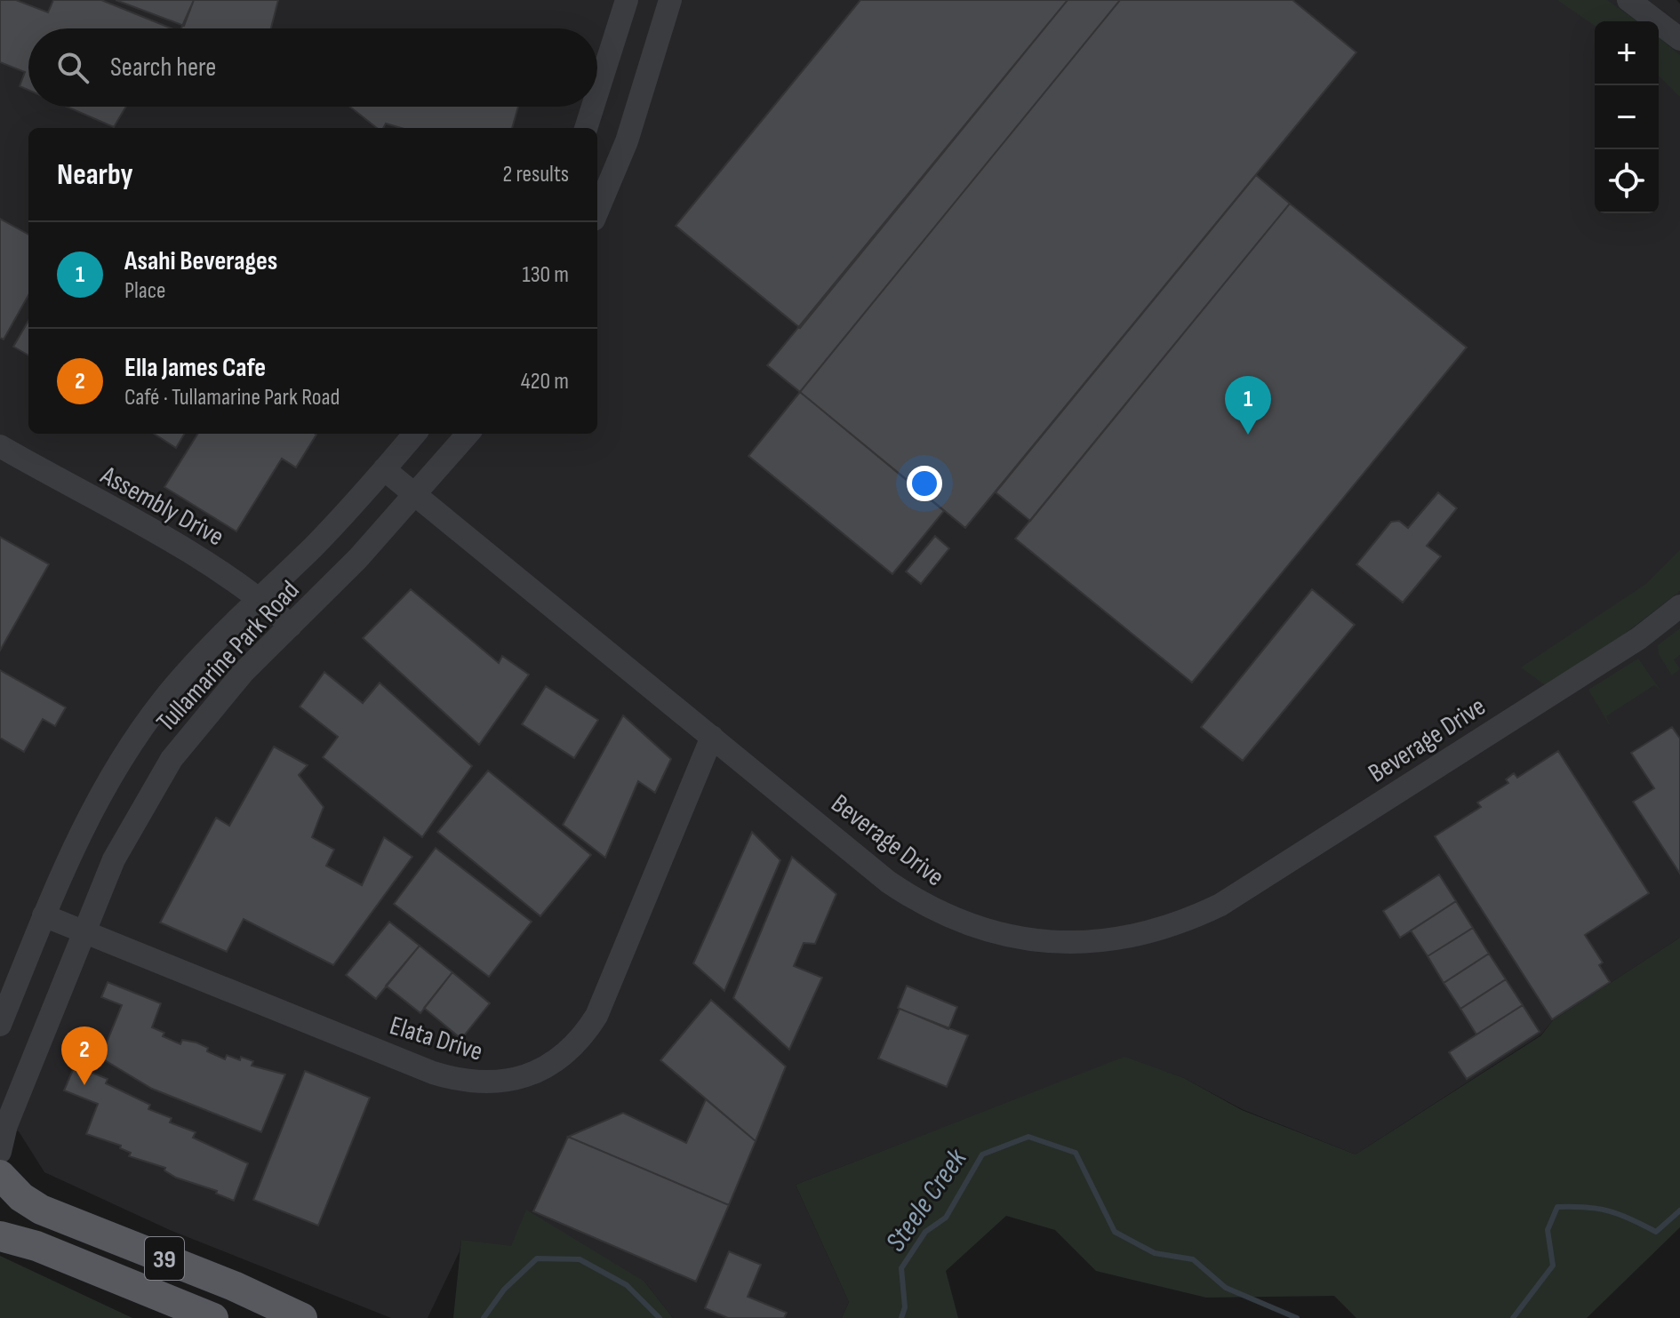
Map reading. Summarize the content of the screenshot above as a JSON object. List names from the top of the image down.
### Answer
{
  "streets": {
    "main road": ["39"],
    "street": [
      "Assembly Drive",
      "Tullamarine Park Road",
      "Beverage Drive",
      "Elata Drive"
    ]
  },
  "crossings": [
    ["Assembly Drive", "Tullamarine Park Road"],
    ["Tullamarine Park Road", "Beverage Drive"],
    ["Tullamarine Park Road", "Elata Drive"],
    ["Beverage Drive", "Elata Drive"]
  ],
  "water": ["Steele Creek"],
  "page": {
    "map_buttons": ["+", "−"],
    "search": "Search here",
    "heading": ["Nearby", "2 results"],
    "list": [
      {
        "mark": "1",
        "name": "Asahi Beverages",
        "note": "Place",
        "value": "130 m"
      },
      {
        "mark": "2",
        "name": "Ella James Cafe",
        "note": "Café · Tullamarine Park Road",
        "value": "420 m"
      }
    ],
    "pins": ["1", "2"]
  }
}
